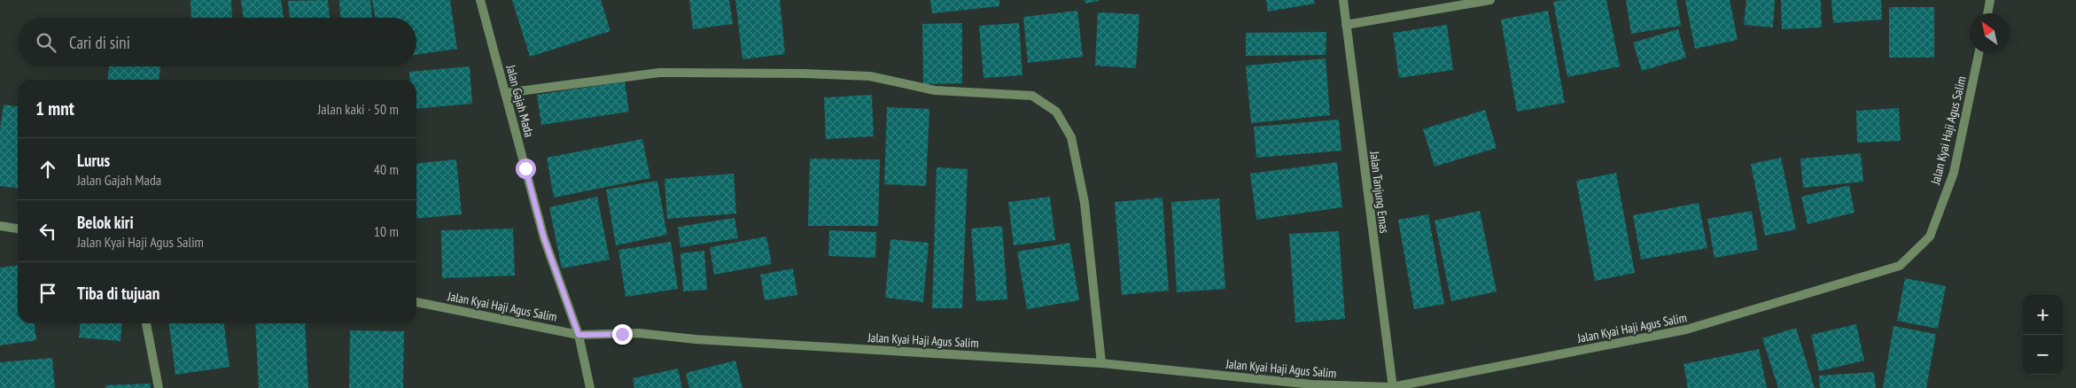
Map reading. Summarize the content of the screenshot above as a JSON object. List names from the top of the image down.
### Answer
{
  "streets": {
    "street": ["Jalan Gajah Mada", "Jalan Kyai Haji Agus Salim", "Jalan Tanjung Emas"]
  },
  "crossings": [
    ["Jalan Gajah Mada", "Jalan Kyai Haji Agus Salim"],
    ["Jalan Kyai Haji Agus Salim", "Jalan Tanjung Emas"]
  ],
  "north": "top left",
  "page": {
    "search": "Cari di sini",
    "heading": ["1 mnt", "Jalan kaki · 50 m"],
    "list": [
      ["Lurus", "Jalan Gajah Mada", "40 m"],
      ["Belok kiri", "Jalan Kyai Haji Agus Salim", "10 m"],
      "Tiba di tujuan"
    ],
    "map_buttons": ["+", "−"]
  }
}
